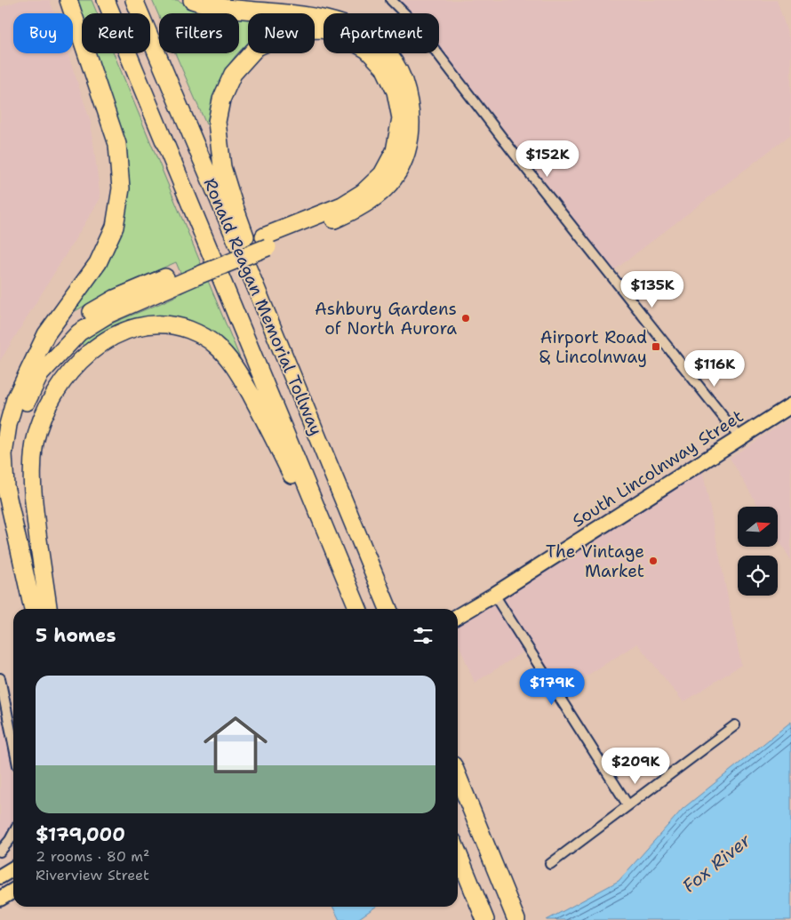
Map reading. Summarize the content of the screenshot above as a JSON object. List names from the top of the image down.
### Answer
{
  "streets": {
    "highway": ["Ronald Reagan Memorial Tollway"],
    "main road": ["South Lincolnway Street"]
  },
  "water": ["Fox River"],
  "places": {
    "other": ["Ashbury Gardens of North Aurora", "The Vintage Market"],
    "transit": ["Airport Road & Lincolnway"]
  },
  "north": "right",
  "page": {
    "chip": [
      "Buy",
      "Rent",
      "Filters",
      "New",
      "Apartment"
    ],
    "price": [
      "$152K",
      "$135K",
      "$116K",
      "$179K",
      "$209K"
    ],
    "heading": "5 homes",
    "list": [
      {
        "name": "$179,000",
        "note": "2 rooms · 80 m² · Riverview Street"
      }
    ]
  }
}
